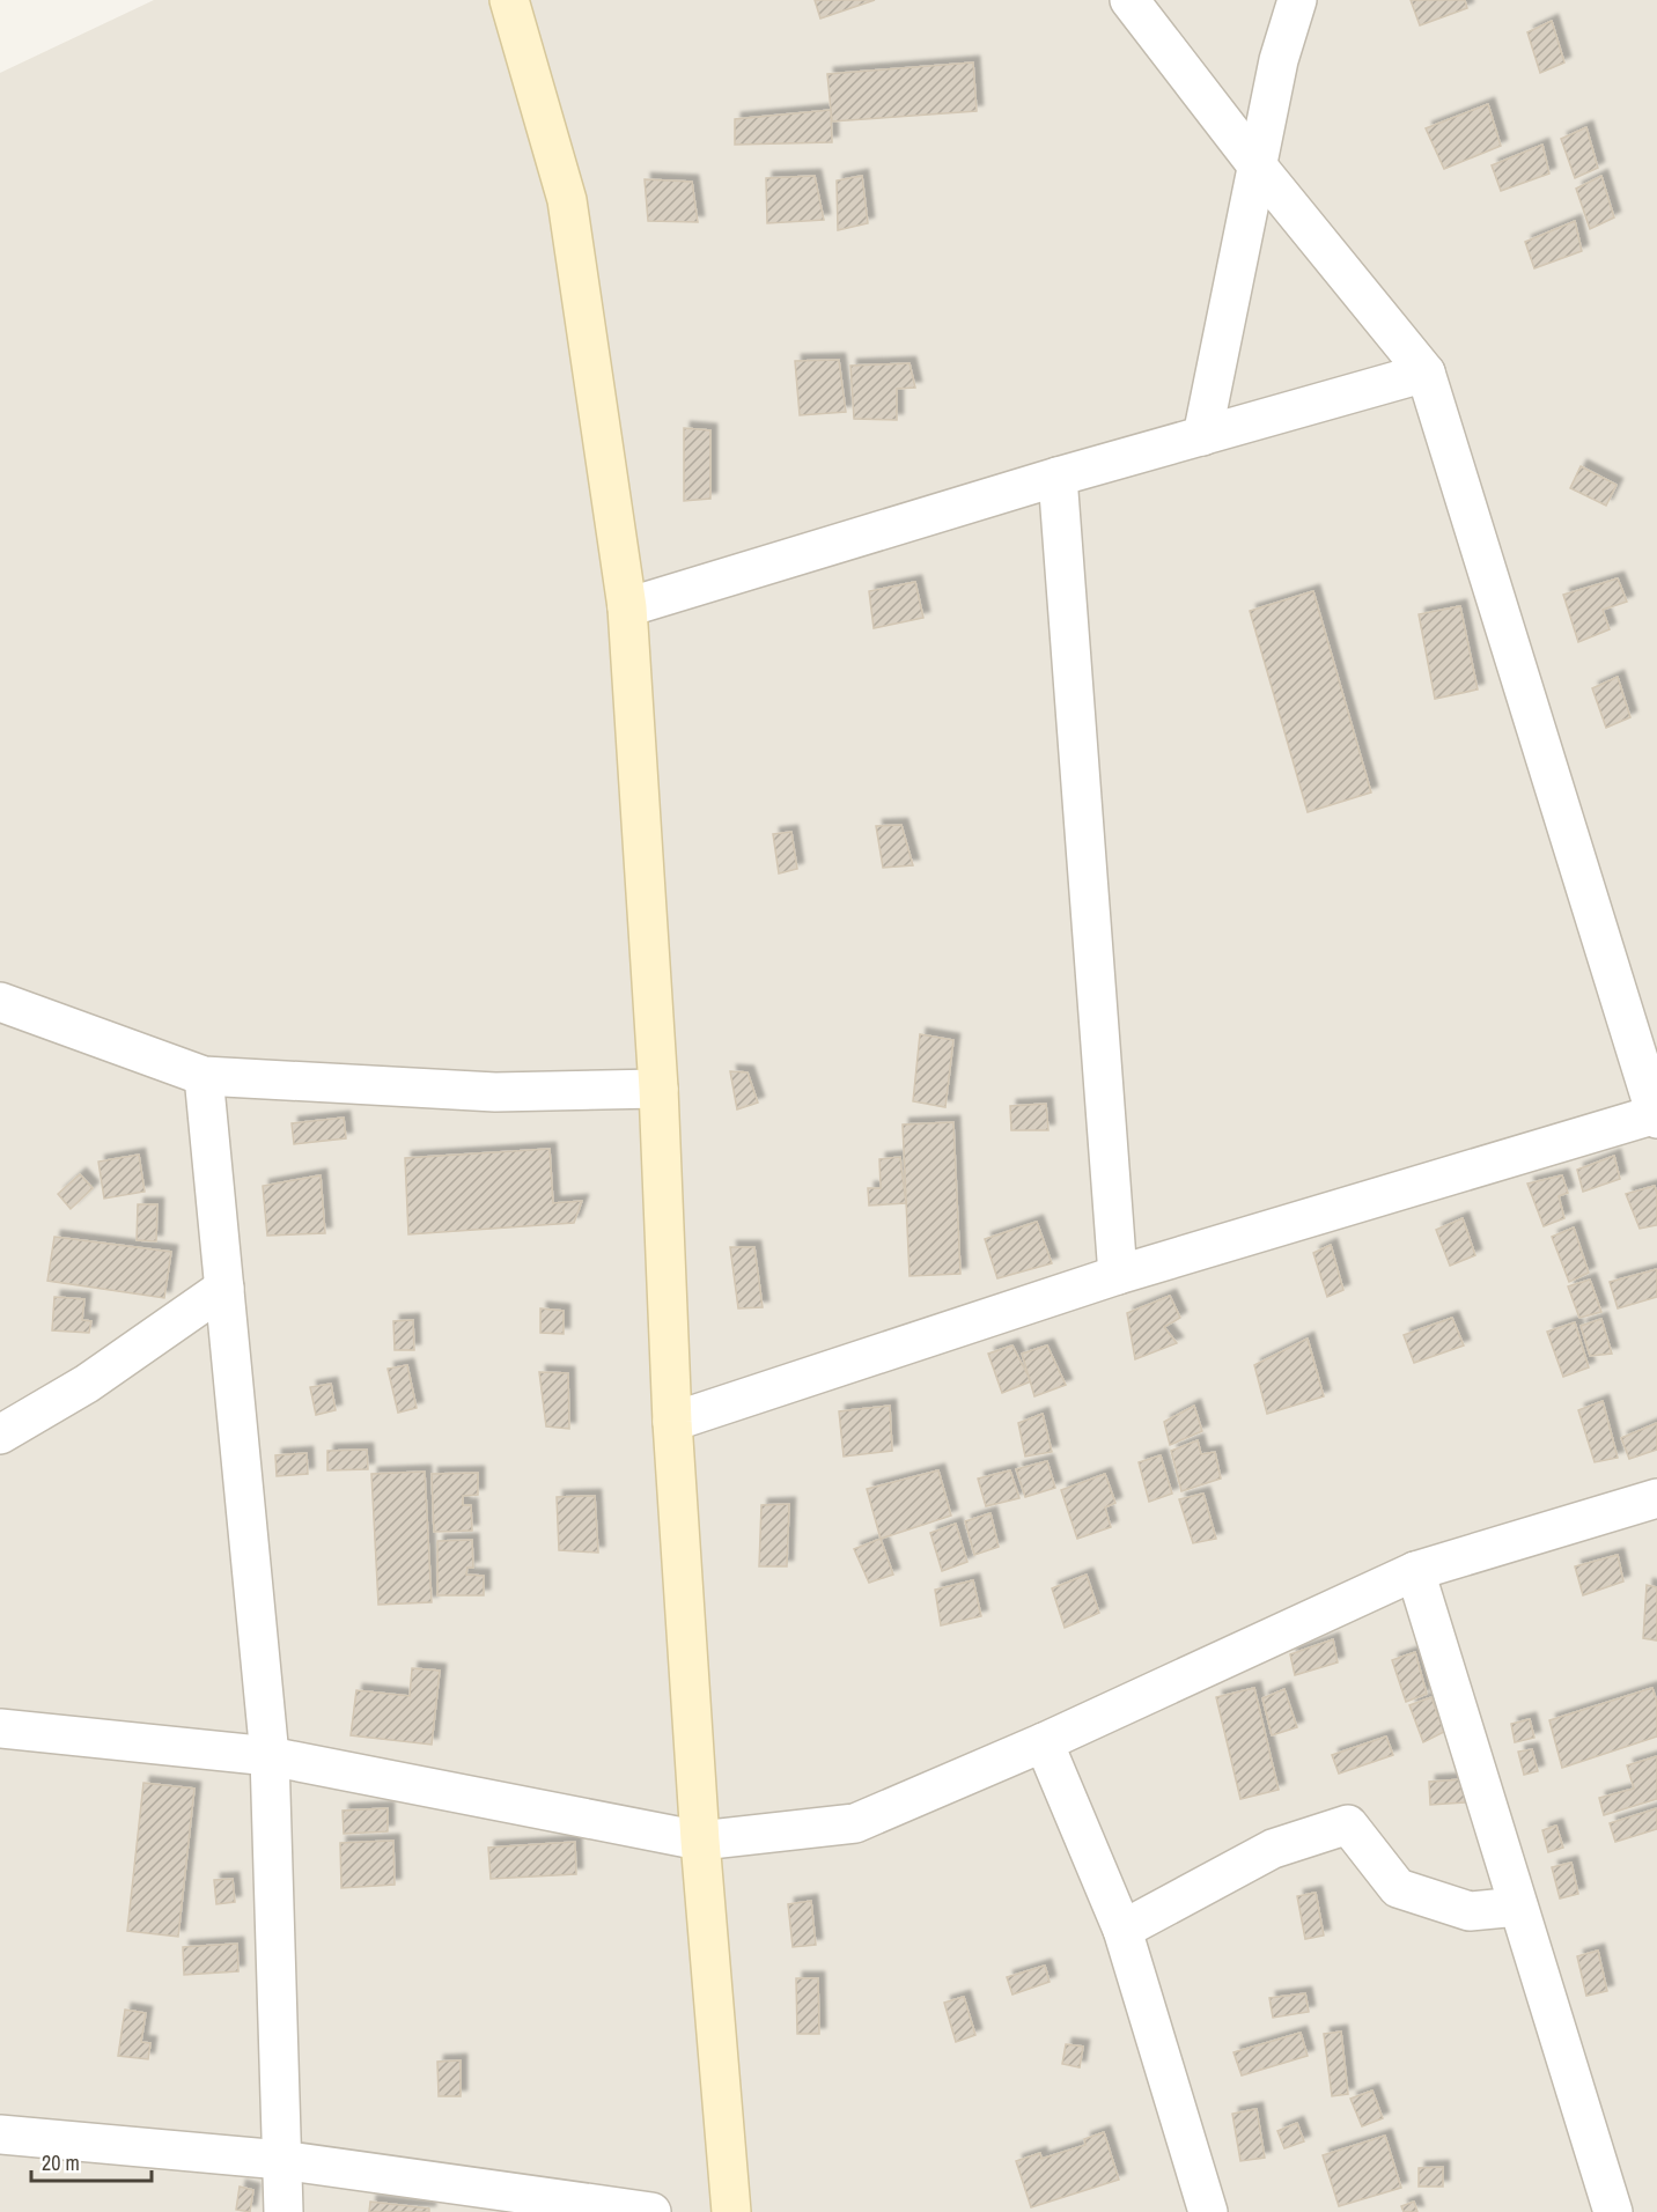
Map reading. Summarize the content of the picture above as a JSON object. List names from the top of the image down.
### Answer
{
  "scale_bar": "20 m"
}
